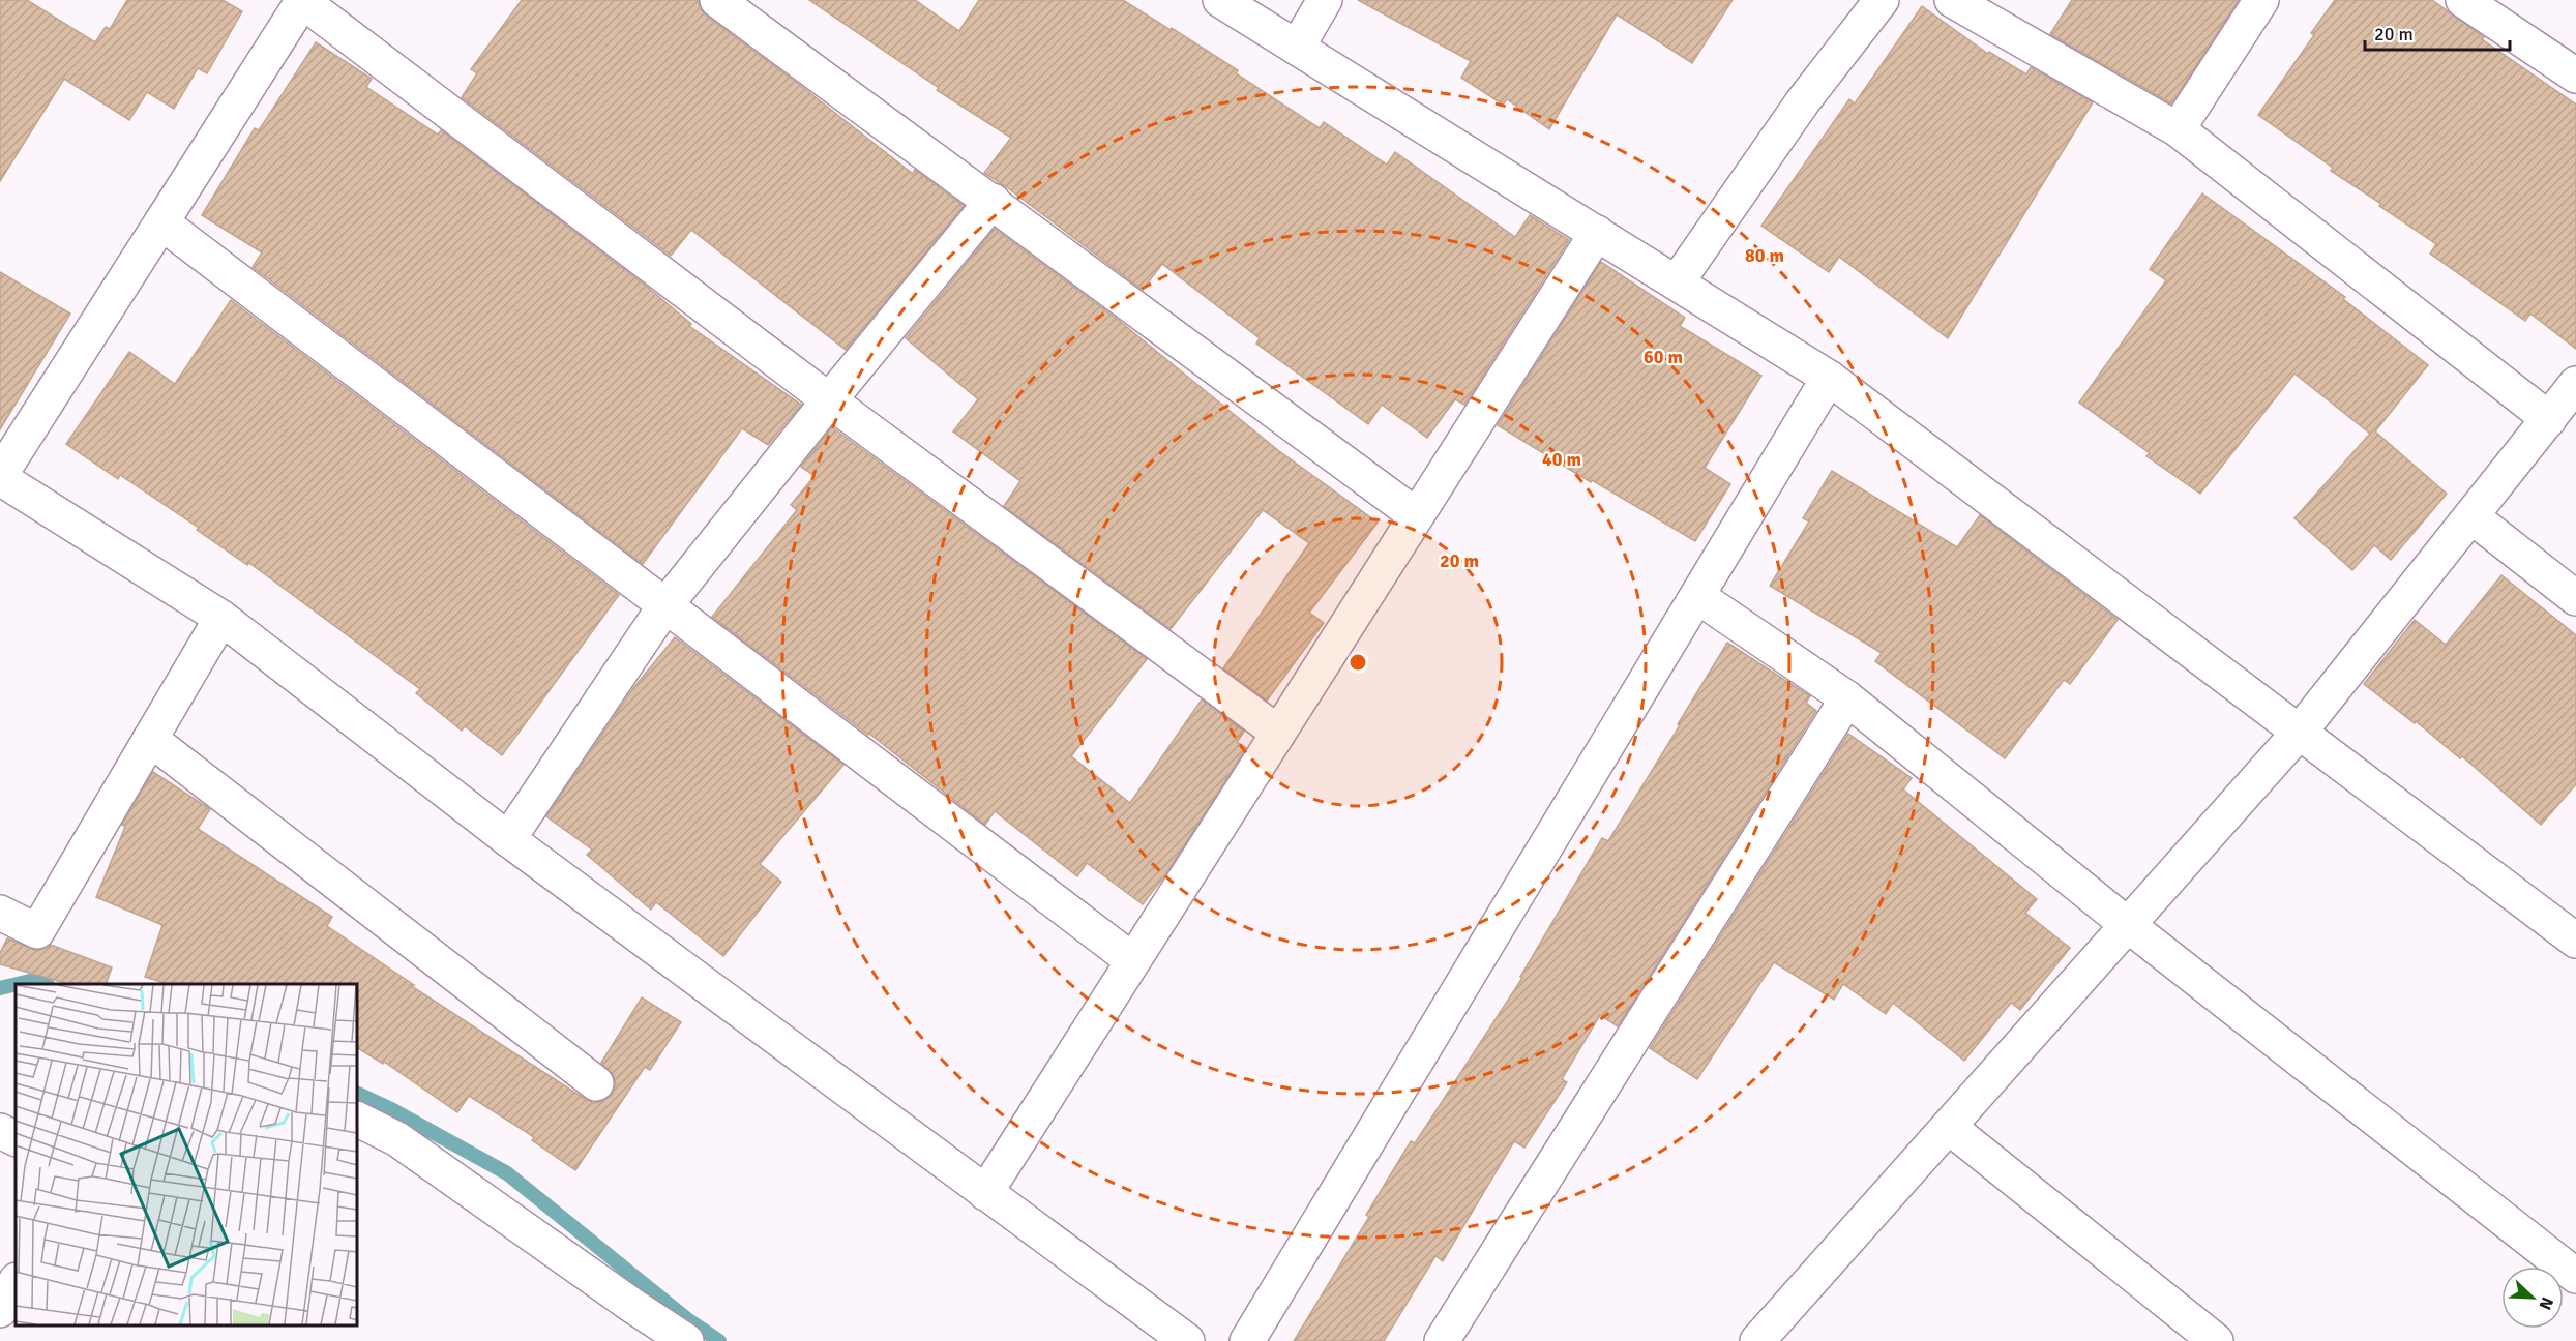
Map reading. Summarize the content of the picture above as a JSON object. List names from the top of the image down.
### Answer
{
  "scale_bar": "20 m",
  "north": "bottom right",
  "rings": [
    "80 m",
    "60 m",
    "40 m",
    "20 m"
  ]
}
